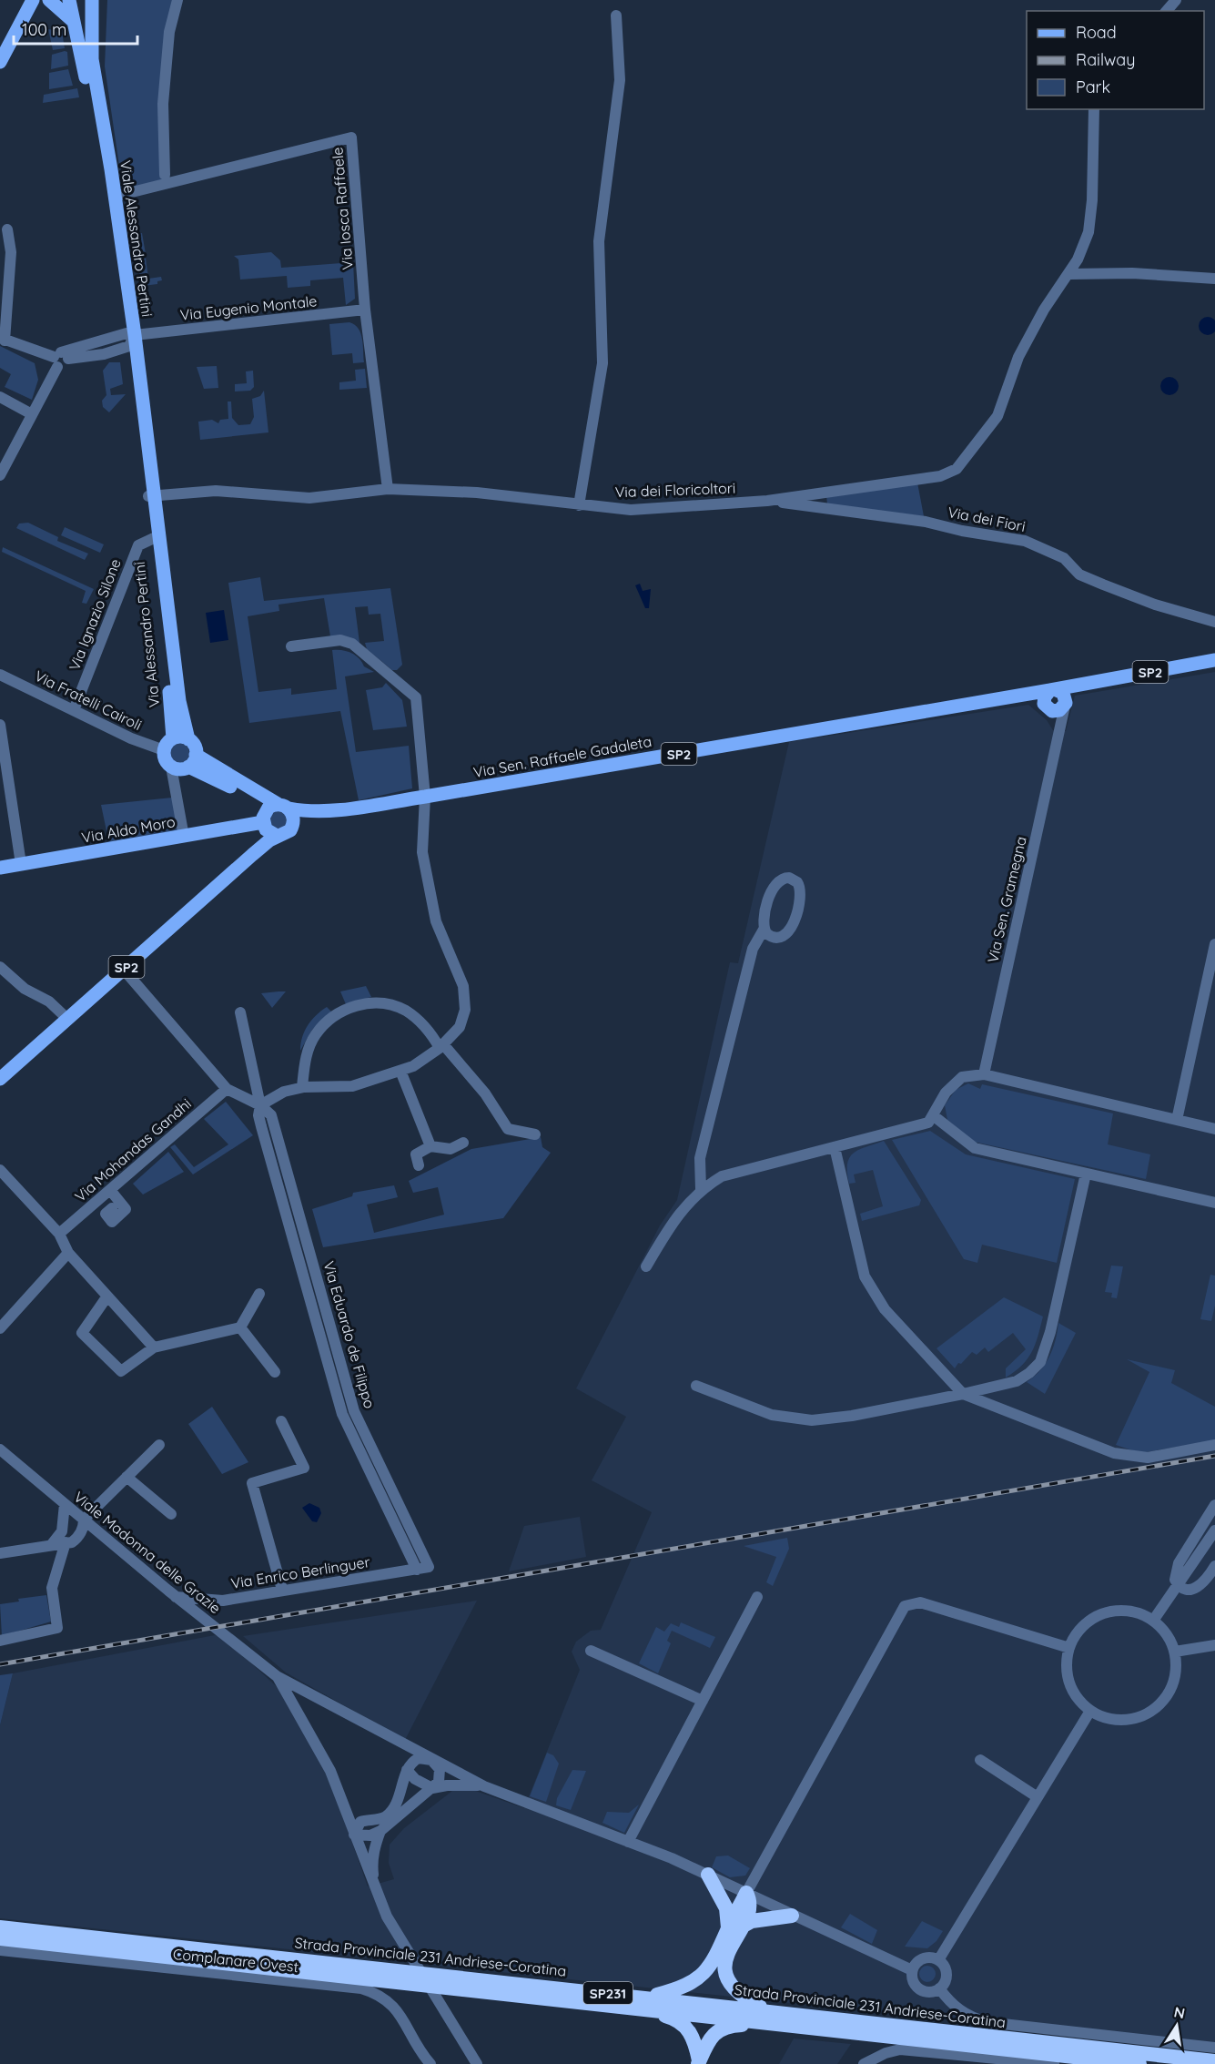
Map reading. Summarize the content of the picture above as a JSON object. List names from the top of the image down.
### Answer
{
  "streets": {
    "highway": ["Strada Provinciale 231 Andriese-Coratina", "SP231"],
    "main road": [
      "Viale Alessandro Pertini",
      "Via Alessandro Pertini",
      "SP2",
      "Via Sen. Raffaele Gadaleta",
      "Via Aldo Moro"
    ],
    "street": [
      "Via Iosca Raffaele",
      "Via Eugenio Montale",
      "Via dei Floricoltori",
      "Via dei Fiori",
      "Via Ignazio Silone",
      "Via Fratelli Cairoli",
      "Via Sen. Gramegna",
      "Via Mohandas Gandhi",
      "Via Eduardo de Filippo",
      "Viale Madonna delle Grazie",
      "Via Enrico Berlinguer",
      "Complanare Ovest"
    ]
  },
  "crossings": [
    ["Via Iosca Raffaele", "Viale Alessandro Pertini"],
    ["Via Iosca Raffaele", "Via Eugenio Montale"],
    ["Via Iosca Raffaele", "Via dei Floricoltori"],
    ["Viale Alessandro Pertini", "Via Eugenio Montale"],
    ["Viale Alessandro Pertini", "Via dei Floricoltori"],
    ["Viale Alessandro Pertini", "Via Ignazio Silone"],
    ["Viale Alessandro Pertini", "Via Alessandro Pertini"],
    ["Via dei Floricoltori", "Via dei Fiori"],
    ["Via Ignazio Silone", "Via Alessandro Pertini"],
    ["Via Ignazio Silone", "Via Fratelli Cairoli"],
    ["Via Alessandro Pertini", "Via Fratelli Cairoli"],
    ["SP2", "Via Sen. Raffaele Gadaleta"],
    ["SP2", "Via Aldo Moro"],
    ["Via Sen. Raffaele Gadaleta", "Via Aldo Moro"],
    ["Via Sen. Raffaele Gadaleta", "Via Sen. Gramegna"],
    ["Via Eduardo de Filippo", "Via Enrico Berlinguer"],
    ["Viale Madonna delle Grazie", "Via Enrico Berlinguer"]
  ],
  "legend": ["Road", "Railway", "Park"],
  "scale_bar": "100 m",
  "north": "top"
}
